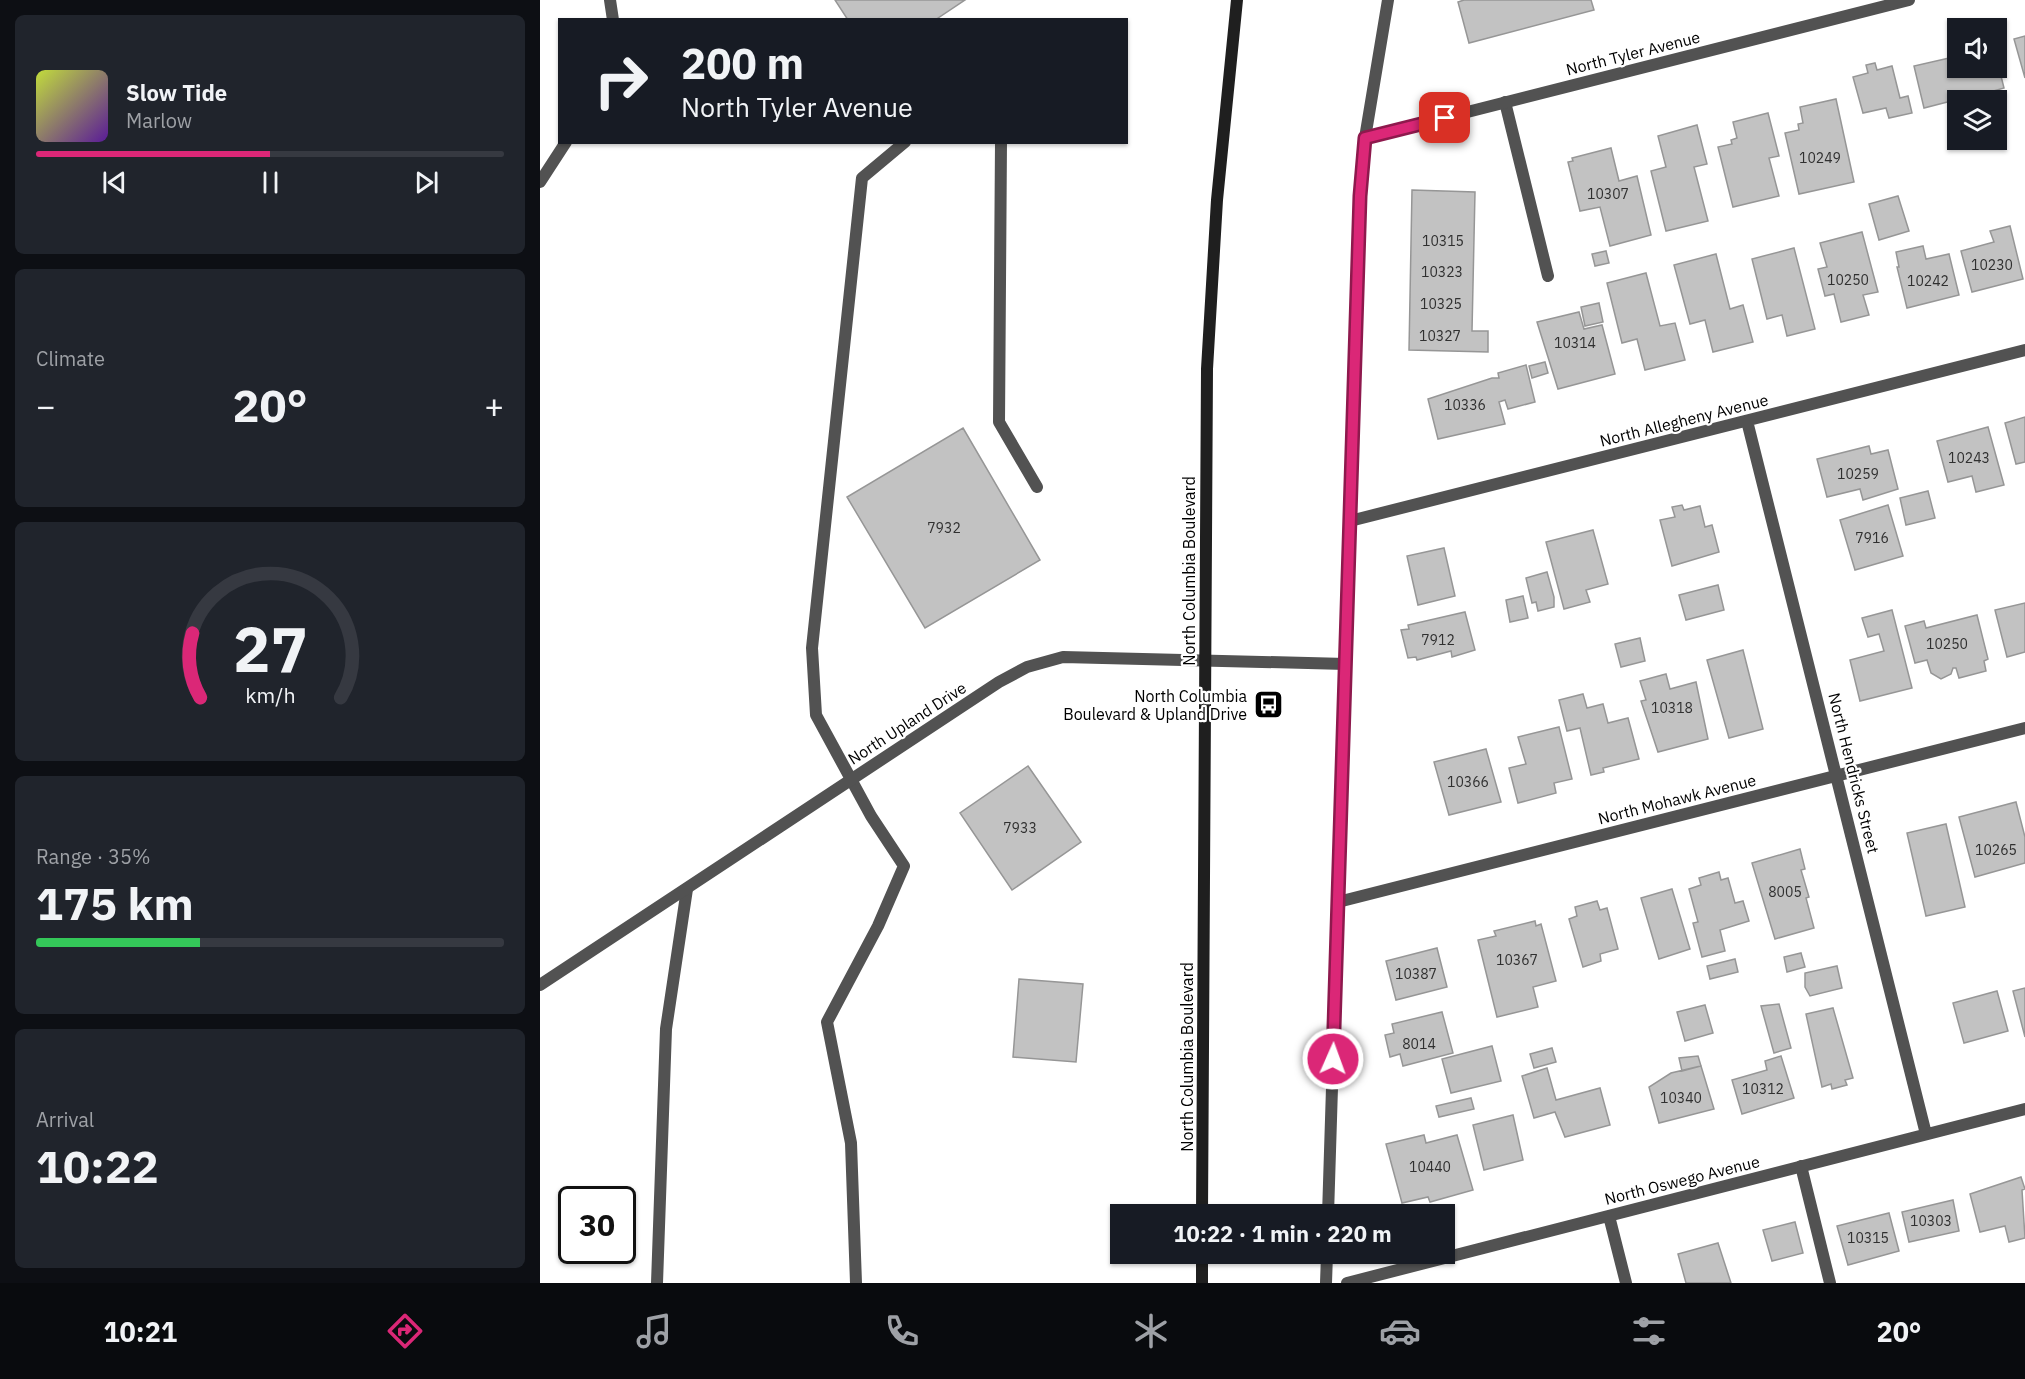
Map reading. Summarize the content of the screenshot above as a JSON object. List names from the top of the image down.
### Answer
{
  "streets": {
    "main road": ["North Columbia Boulevard"],
    "street": [
      "North Tyler Avenue",
      "North Allegheny Avenue",
      "North Upland Drive",
      "North Hendricks Street",
      "North Mohawk Avenue",
      "North Oswego Avenue"
    ]
  },
  "crossings": [
    ["North Allegheny Avenue", "North Hendricks Street"],
    ["North Columbia Boulevard", "North Upland Drive"],
    ["North Hendricks Street", "North Mohawk Avenue"],
    ["North Hendricks Street", "North Oswego Avenue"]
  ],
  "places": {
    "bus stop": ["North Columbia Boulevard & Upland Drive"]
  },
  "house_numbers": [
    "10249",
    "10307",
    "10315",
    "10230",
    "10323",
    "10250",
    "10242",
    "10325",
    "10327",
    "10314",
    "10336",
    "10243",
    "10259",
    "7932",
    "7916",
    "7912",
    "10250",
    "10318",
    "10366",
    "7933",
    "10265",
    "8005",
    "10367",
    "10387",
    "8014",
    "10312",
    "10340",
    "10440",
    "10303",
    "10315"
  ],
  "page": {
    "turn": ["200 m", "North Tyler Avenue"],
    "song": ["Slow Tide", "Marlow"],
    "tile": [
      "Climate",
      ["Range · 35%", "175 km"],
      ["Arrival", "10:22"]
    ],
    "heat": ["−", "20°", "+"],
    "limit": "30",
    "trip": "10:22 · 1 min · 220 m",
    "tabs": ["10:21", "20°"],
    "gauge": ["27", "km/h"]
  }
}
